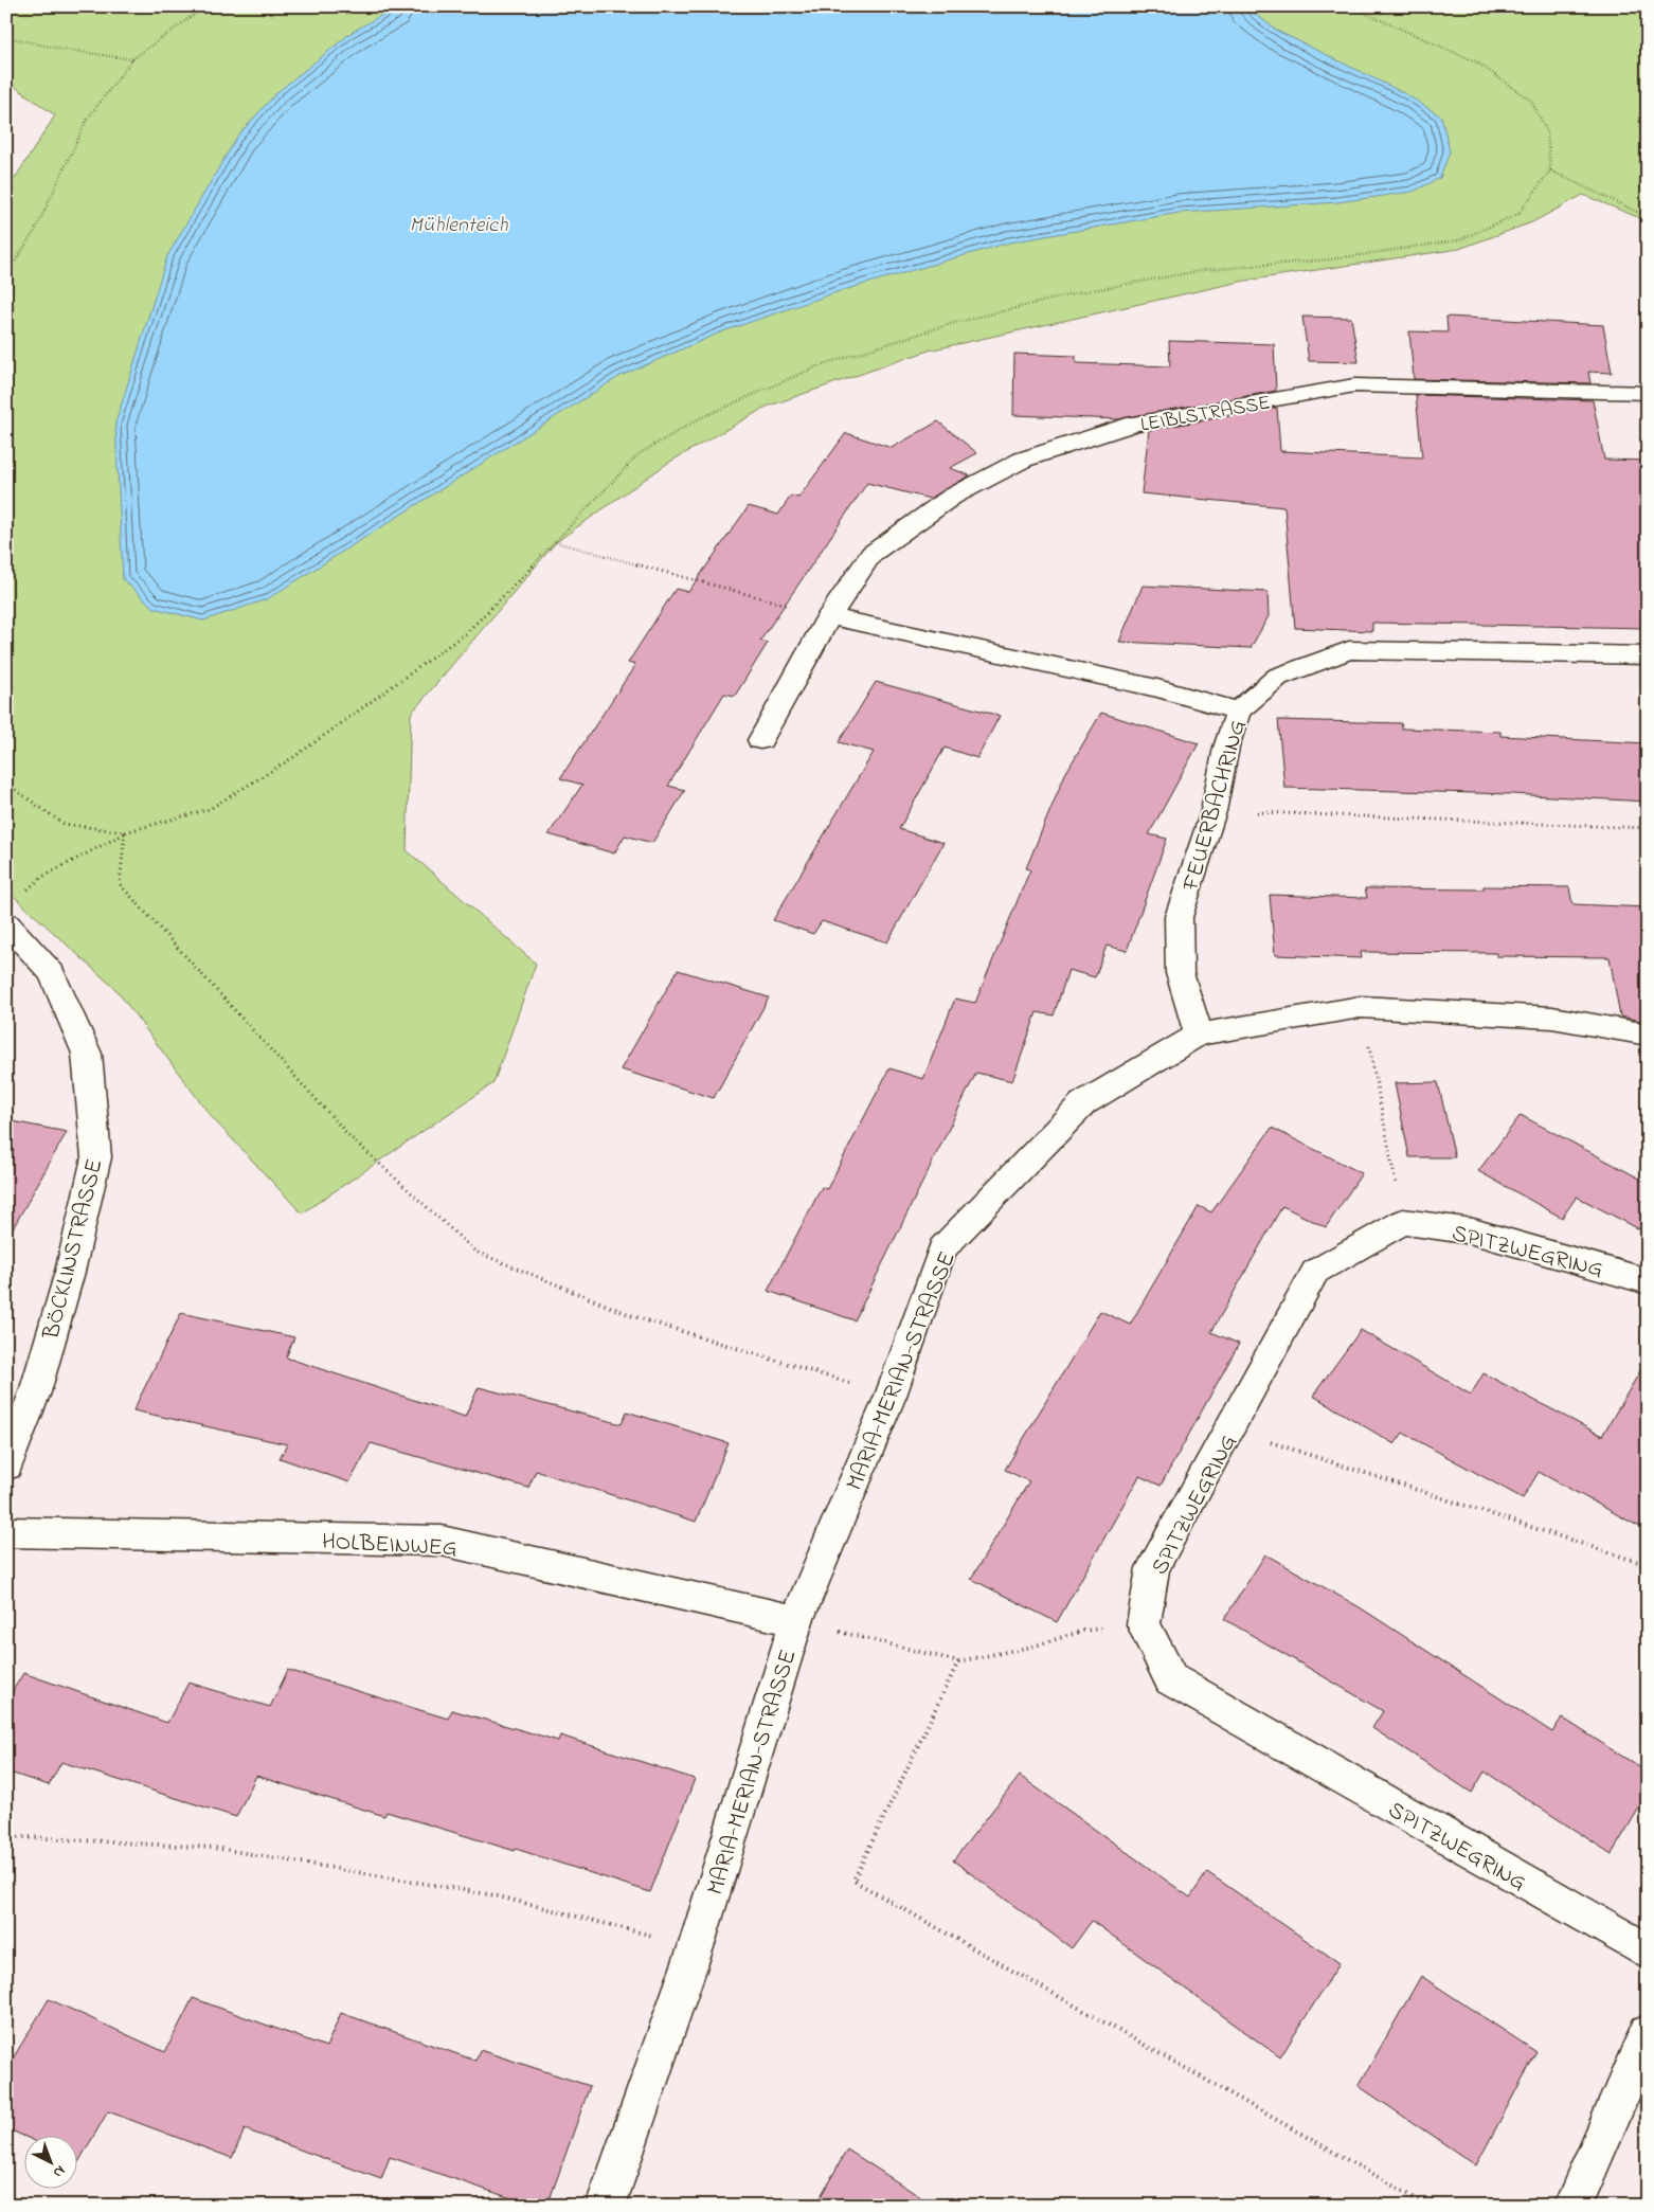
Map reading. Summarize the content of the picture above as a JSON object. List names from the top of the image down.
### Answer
{
  "streets": {
    "street": [
      "LEIBLSTRASSE",
      "FEUERBACHRING",
      "BÖCKLINSTRASSE",
      "SPITZWEGRING",
      "MARIA-MERIAN-STRASSE",
      "HOLBEINWEG"
    ]
  },
  "crossings": [
    ["FEUERBACHRING", "MARIA-MERIAN-STRASSE"],
    ["MARIA-MERIAN-STRASSE", "HOLBEINWEG"]
  ],
  "water": ["Mühlenteich"],
  "north": "bottom right"
}
